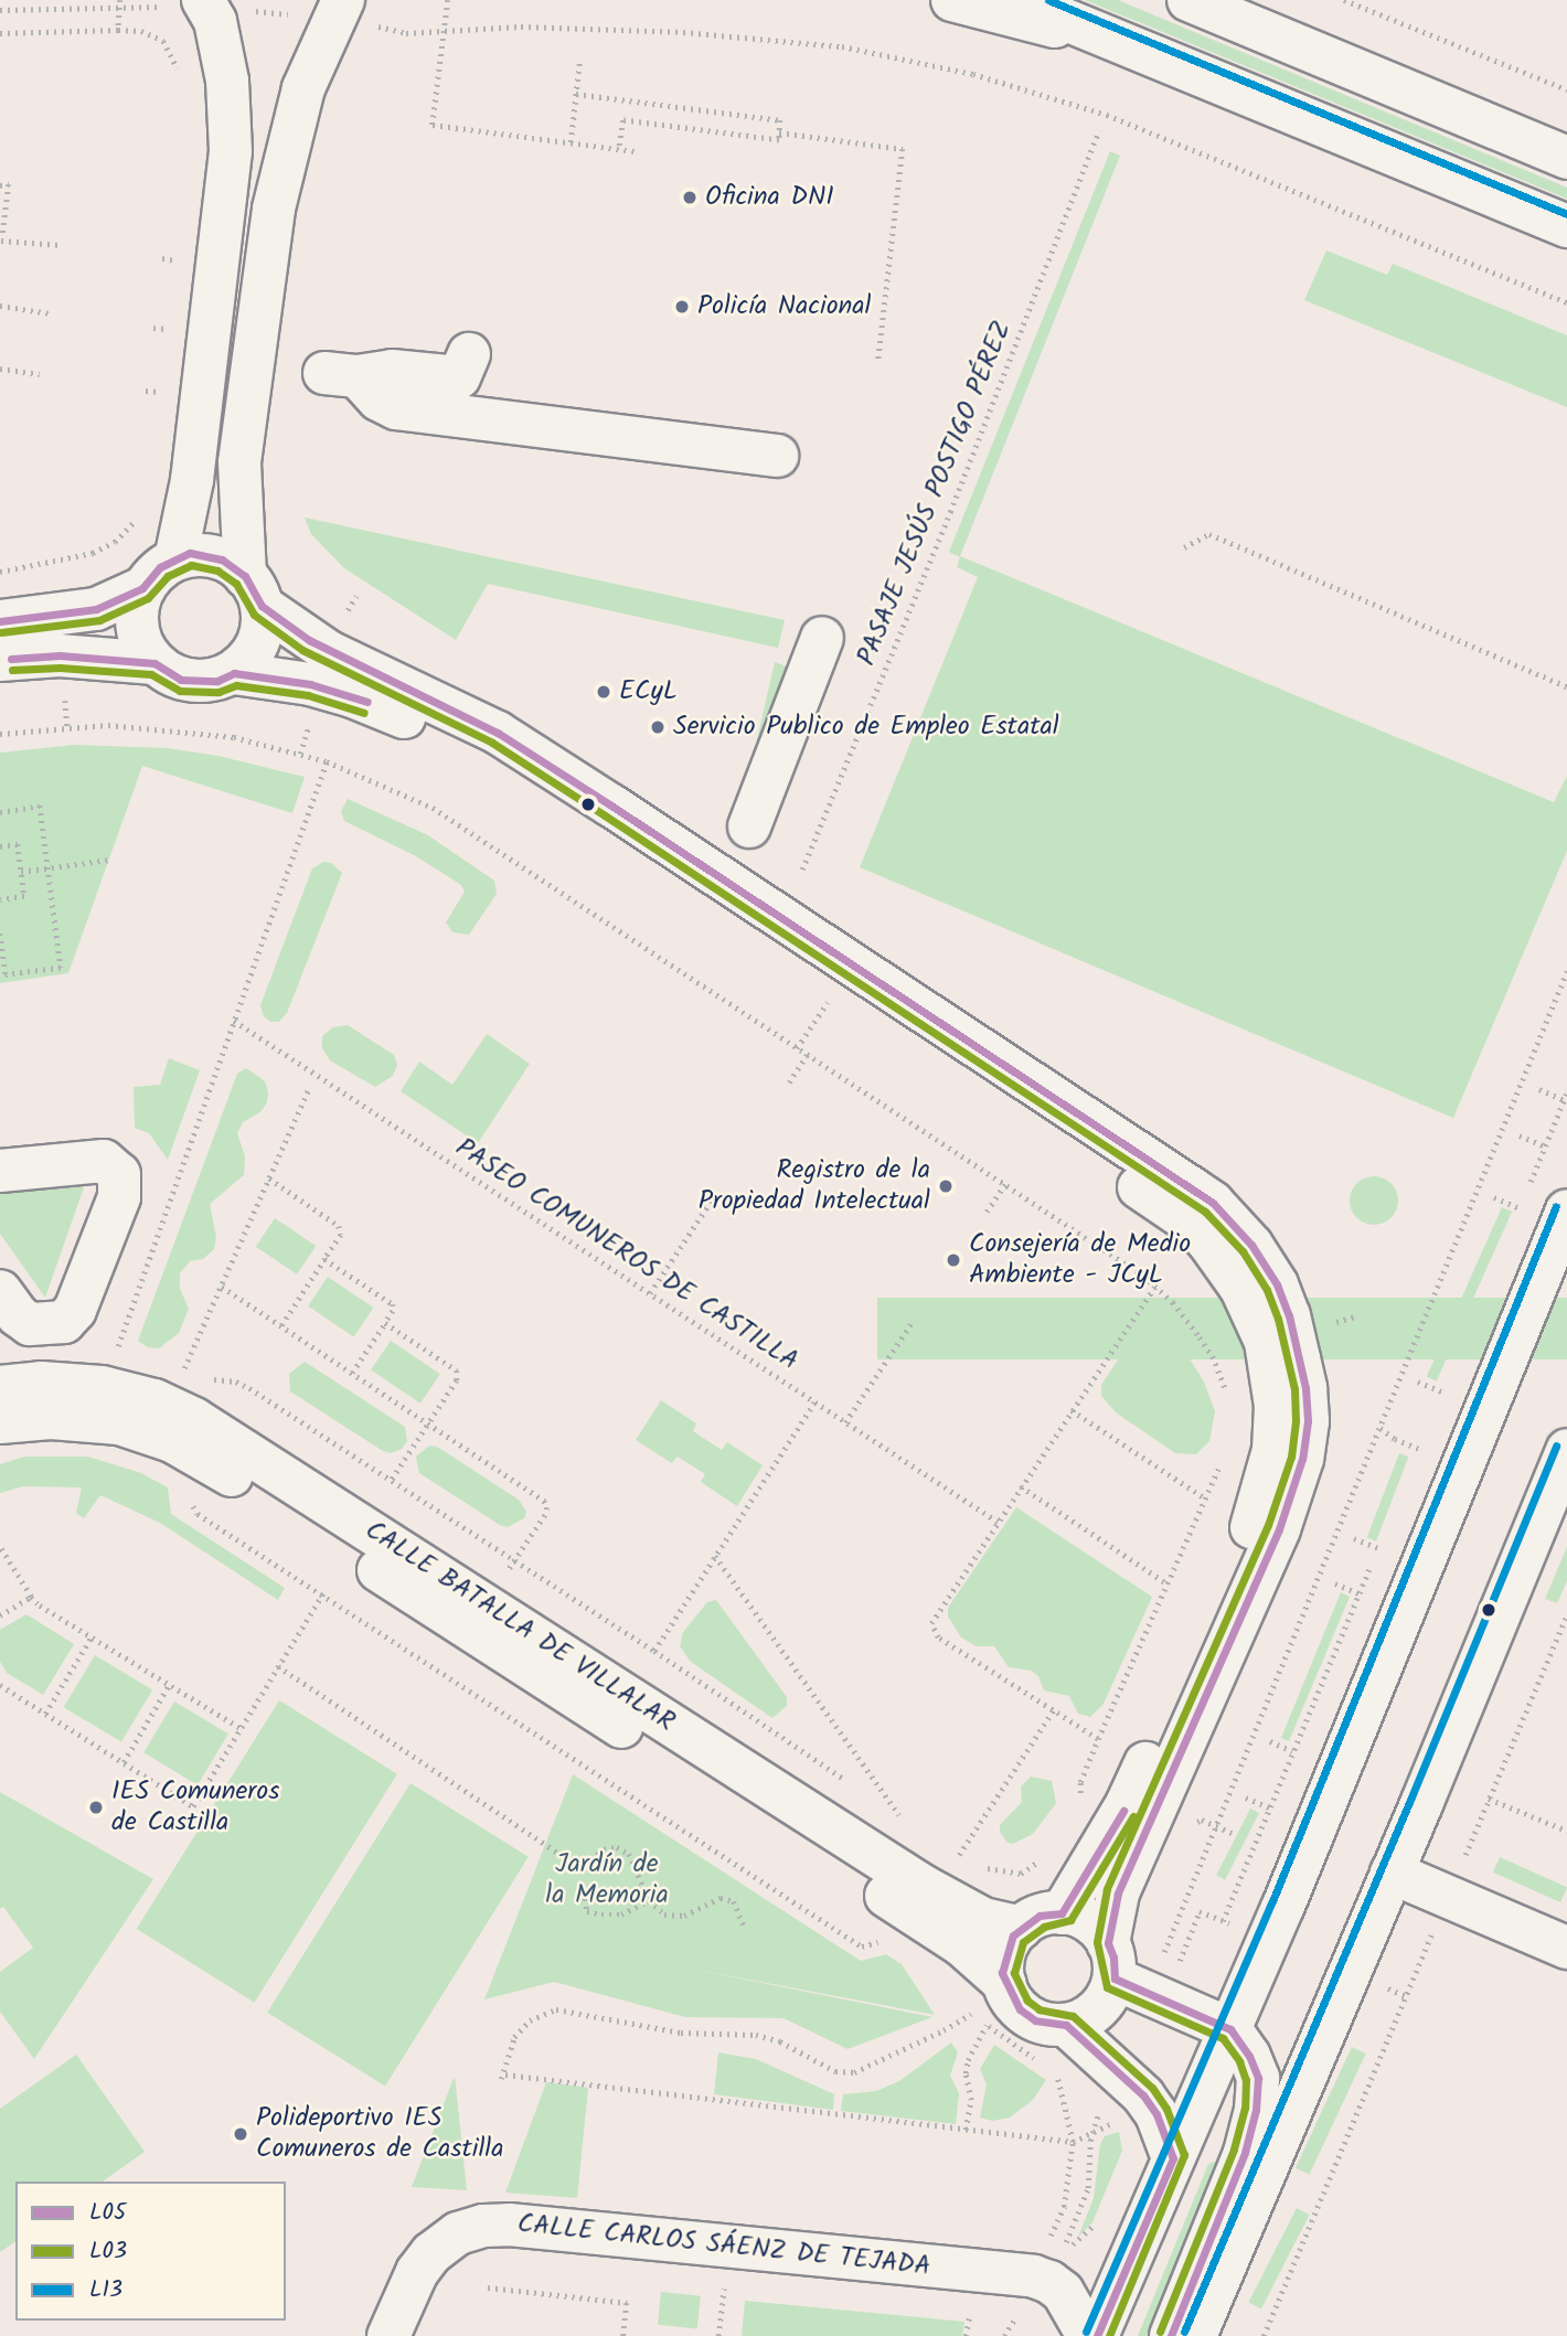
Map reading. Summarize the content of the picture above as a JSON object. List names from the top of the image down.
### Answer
{
  "streets": {
    "street": ["CALLE BATALLA DE VILLALAR", "CALLE CARLOS SÁENZ DE TEJADA"],
    "path": ["PASAJE JESÚS POSTIGO PÉREZ", "PASEO COMUNEROS DE CASTILLA"]
  },
  "parks": ["Jardín de la Memoria"],
  "places": [
    "Oficina DNI",
    "Policía Nacional",
    "ECyL",
    "Servicio Publico de Empleo Estatal",
    "Registro de la Propiedad Intelectual",
    "Consejería de Medio Ambiente - JCyL",
    "IES Comuneros de Castilla",
    "Polideportivo IES Comuneros de Castilla"
  ],
  "lines": ["transit line L13", "transit line L05", "transit line L03"],
  "legend": ["L05", "L03", "L13"]
}
